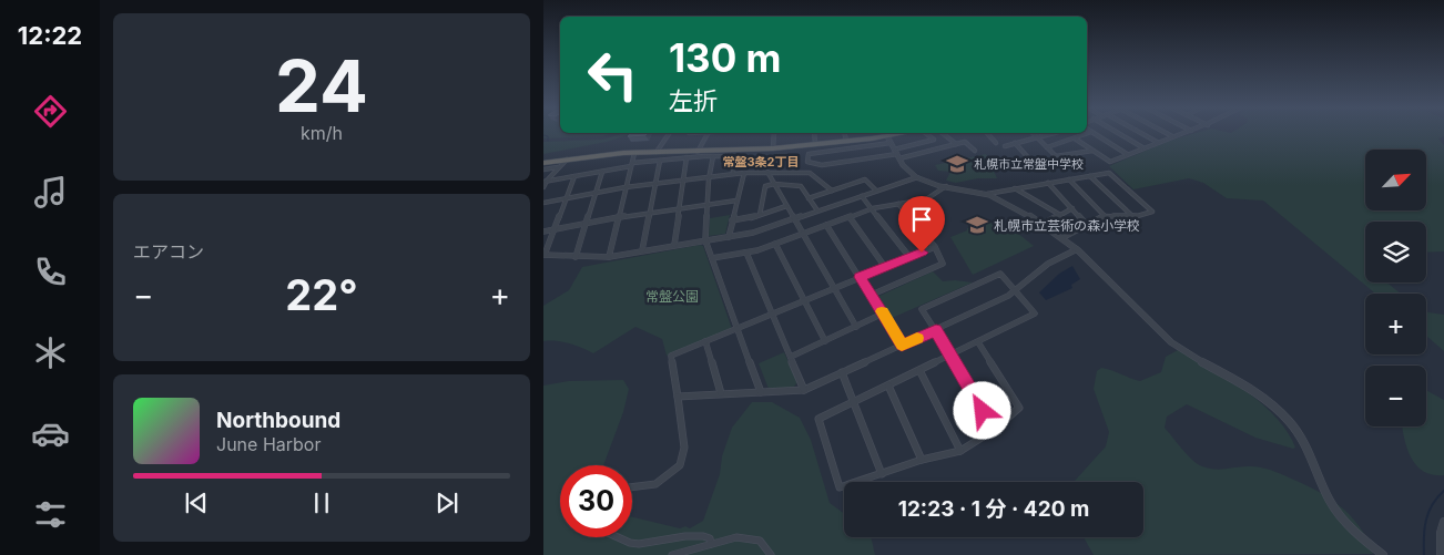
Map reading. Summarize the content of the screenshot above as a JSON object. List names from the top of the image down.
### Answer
{
  "districts": ["常盤3条2丁目"],
  "parks": ["常盤公園"],
  "places": {
    "school or university": ["札幌市立常盤中学校", "札幌市立芸術の森小学校"]
  },
  "north": "top right",
  "page": {
    "tabs": "12:22",
    "tile": [
      ["24", "km/h"],
      "エアコン"
    ],
    "turn": ["130 m", "左折"],
    "map_buttons": ["+", "−"],
    "heat": ["−", "22°", "+"],
    "song": ["Northbound", "June Harbor"],
    "limit": "30",
    "trip": "12:23 · 1 分 · 420 m"
  }
}
